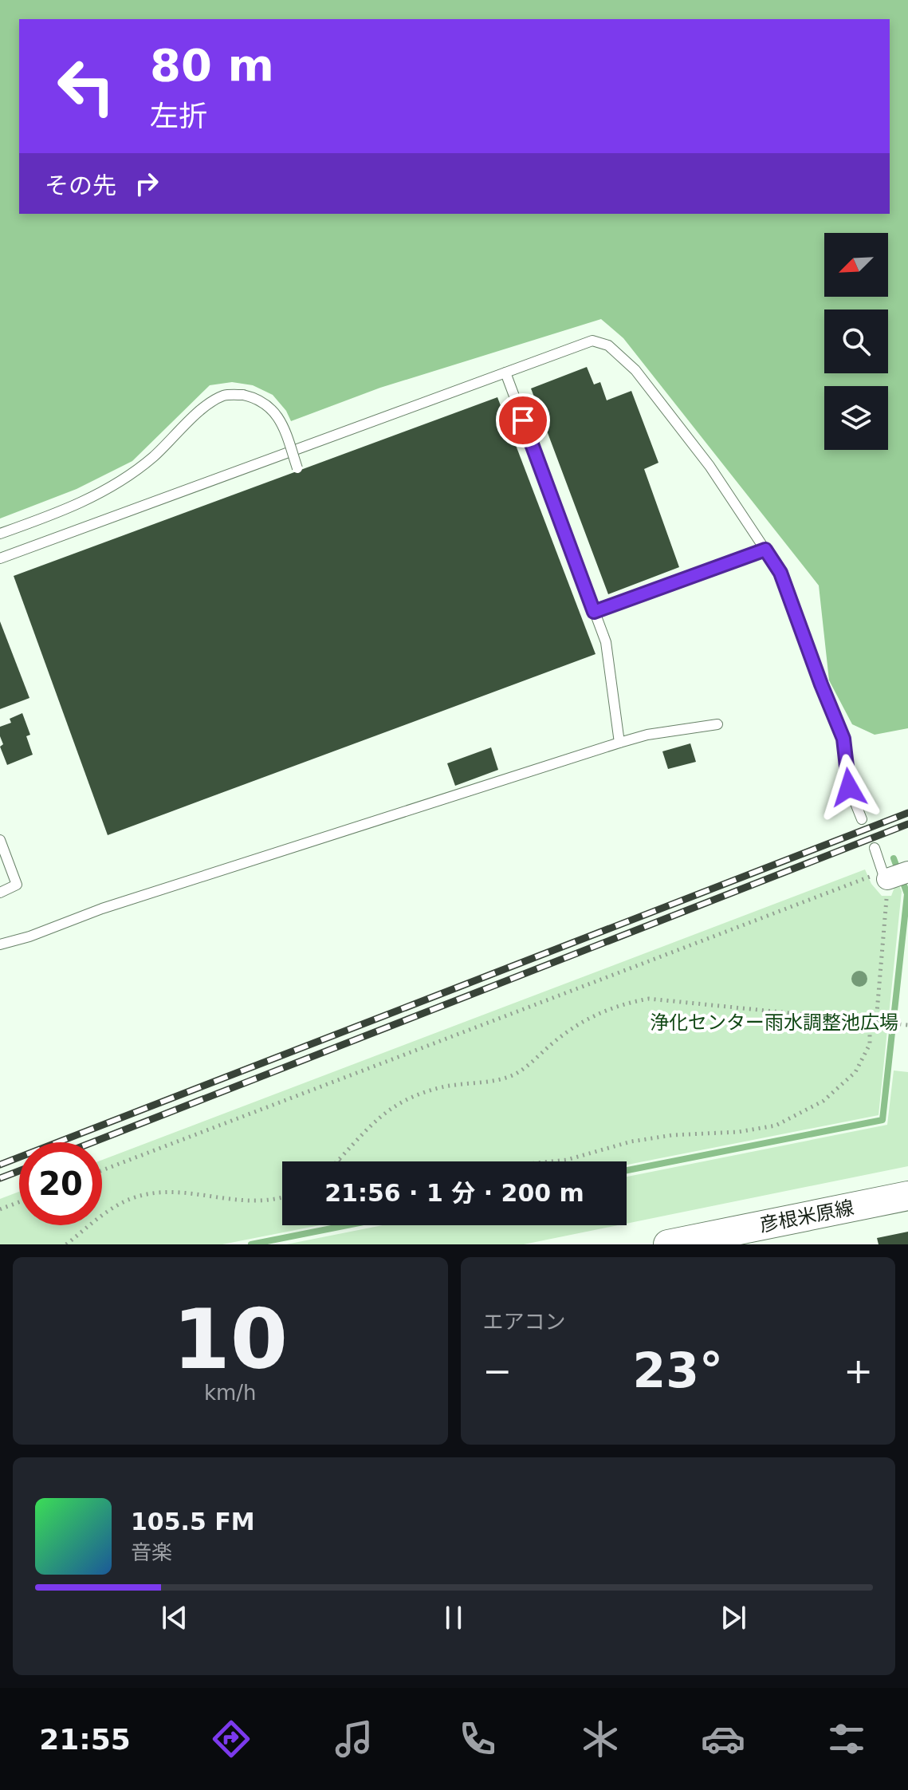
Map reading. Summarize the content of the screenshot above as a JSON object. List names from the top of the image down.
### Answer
{
  "streets": {
    "main road": ["彦根米原線"]
  },
  "parks": ["浄化センター雨水調整池広場"],
  "north": "bottom left",
  "page": {
    "turn": ["80 m", "左折"],
    "then": "その先",
    "limit": "20",
    "trip": "21:56 · 1 分 · 200 m",
    "tile": [
      ["10", "km/h"],
      "エアコン"
    ],
    "heat": ["−", "23°", "+"],
    "song": ["105.5 FM", "音楽"],
    "tabs": "21:55"
  }
}
